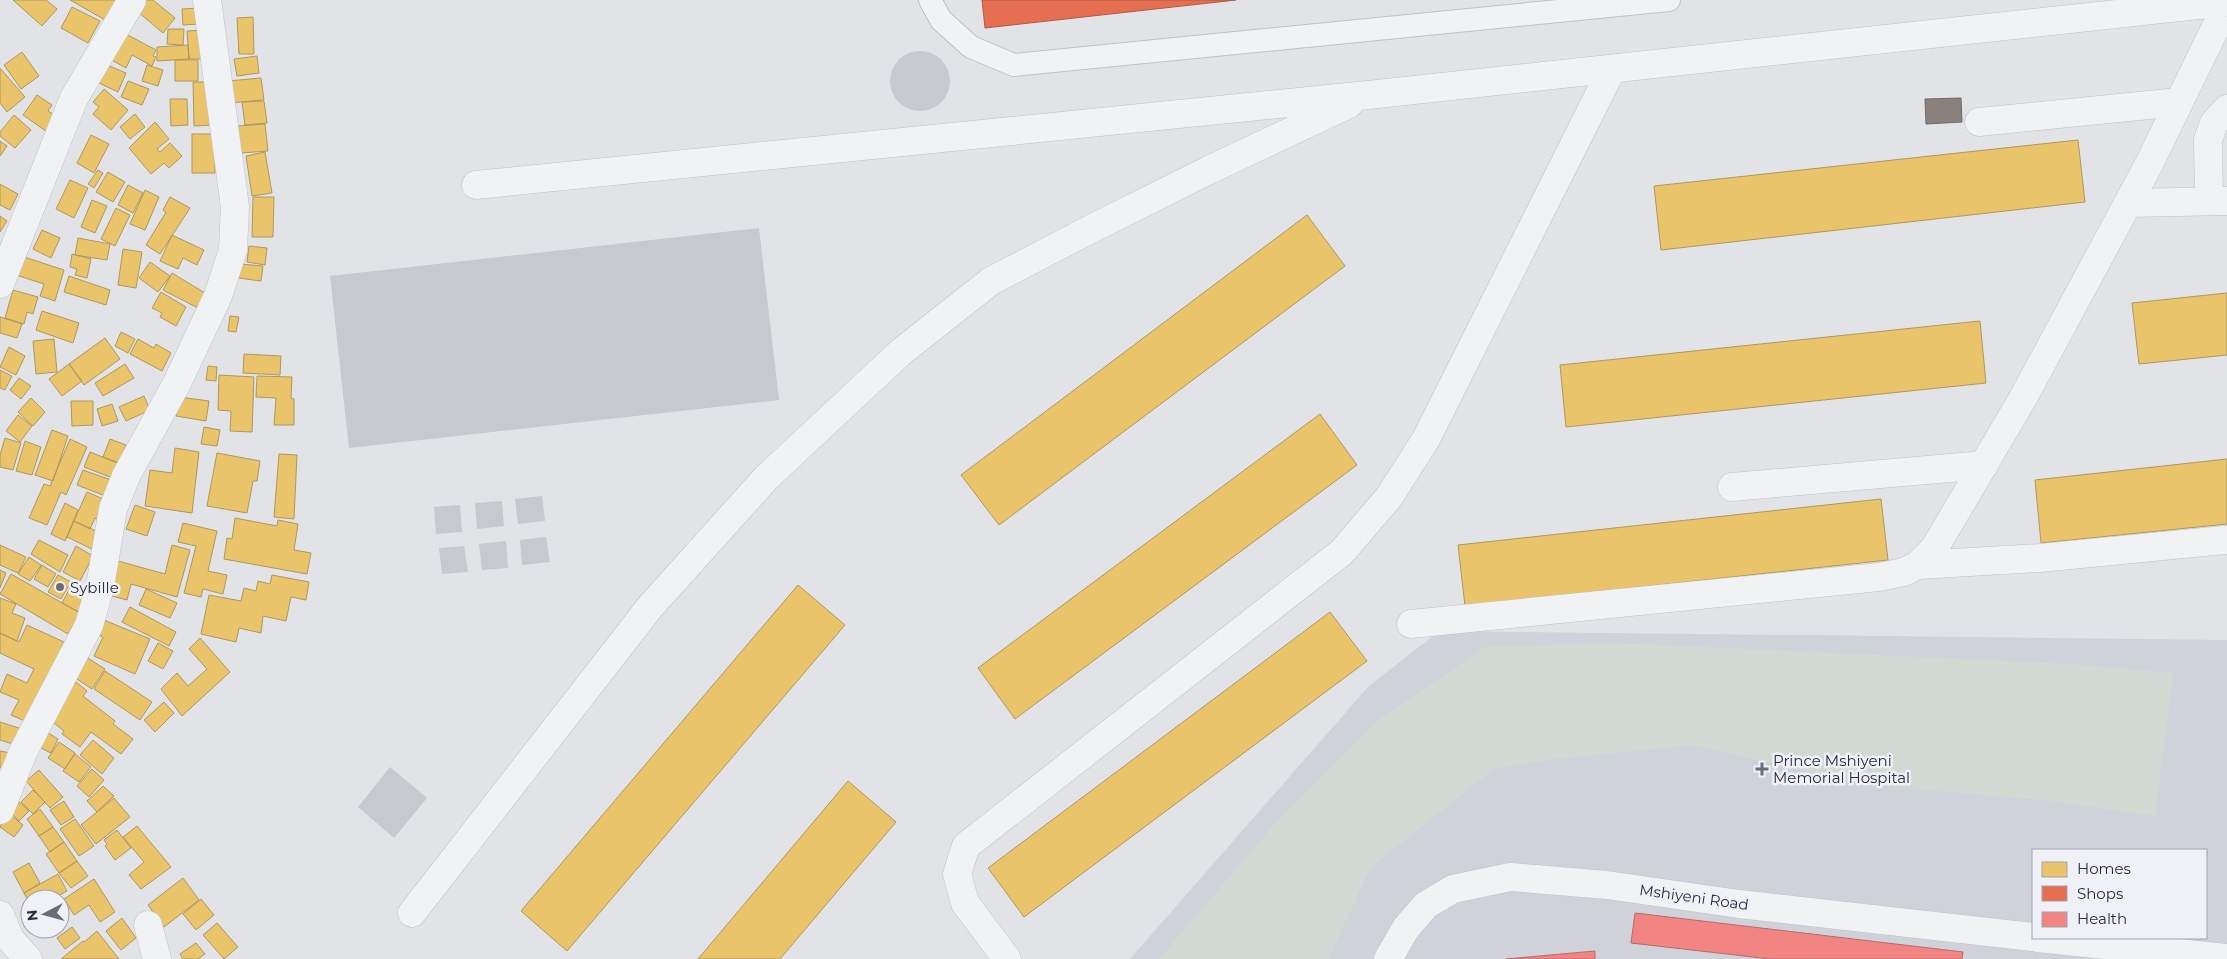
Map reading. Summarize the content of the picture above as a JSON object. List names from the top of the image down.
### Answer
{
  "streets": {
    "street": ["Mshiyeni Road"]
  },
  "places": {
    "other": ["Sybille"],
    "health": ["Prince Mshiyeni Memorial Hospital"]
  },
  "legend": ["Homes", "Shops", "Health"],
  "north": "left"
}
